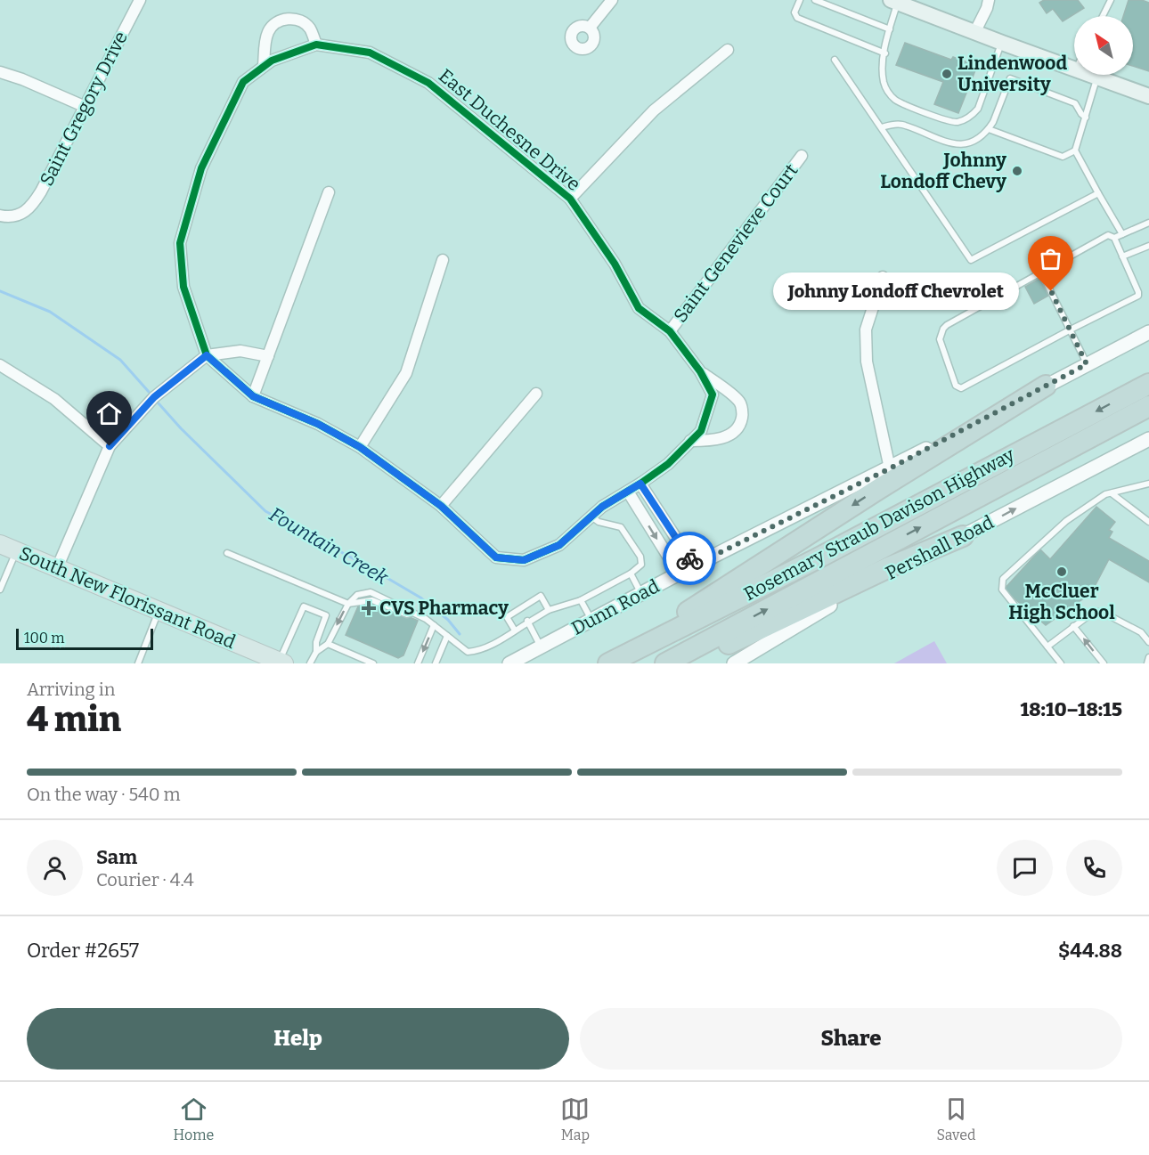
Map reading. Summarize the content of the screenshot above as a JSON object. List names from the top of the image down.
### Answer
{
  "streets": {
    "highway": ["Rosemary Straub Davison Highway"],
    "main road": ["South New Florissant Road"],
    "street": [
      "Saint Gregory Drive",
      "East Duchesne Drive",
      "Saint Genevieve Court",
      "Pershall Road",
      "Dunn Road"
    ]
  },
  "crossings": [
    ["East Duchesne Drive", "Saint Genevieve Court"]
  ],
  "one_way": ["Pershall Road"],
  "water": ["Fountain Creek"],
  "places": {
    "other": [
      "Lindenwood University",
      "Johnny Londoff Chevy",
      "Johnny Londoff Chevrolet",
      "McCluer High School"
    ],
    "health": ["CVS Pharmacy"]
  },
  "scale_bar": "100 m",
  "north": "top left",
  "page": {
    "bubble": "Johnny Londoff Chevrolet",
    "scale": "100 m",
    "heading": ["4 min", "Arriving in", "18:10–18:15"],
    "panel": [
      "Sam",
      "Courier · 4.4",
      "Order #2657",
      "$44.88"
    ],
    "bar": "On the way · 540 m",
    "buttons": ["Help", "Share"],
    "tabs": ["Home", "Map", "Saved"]
  }
}
